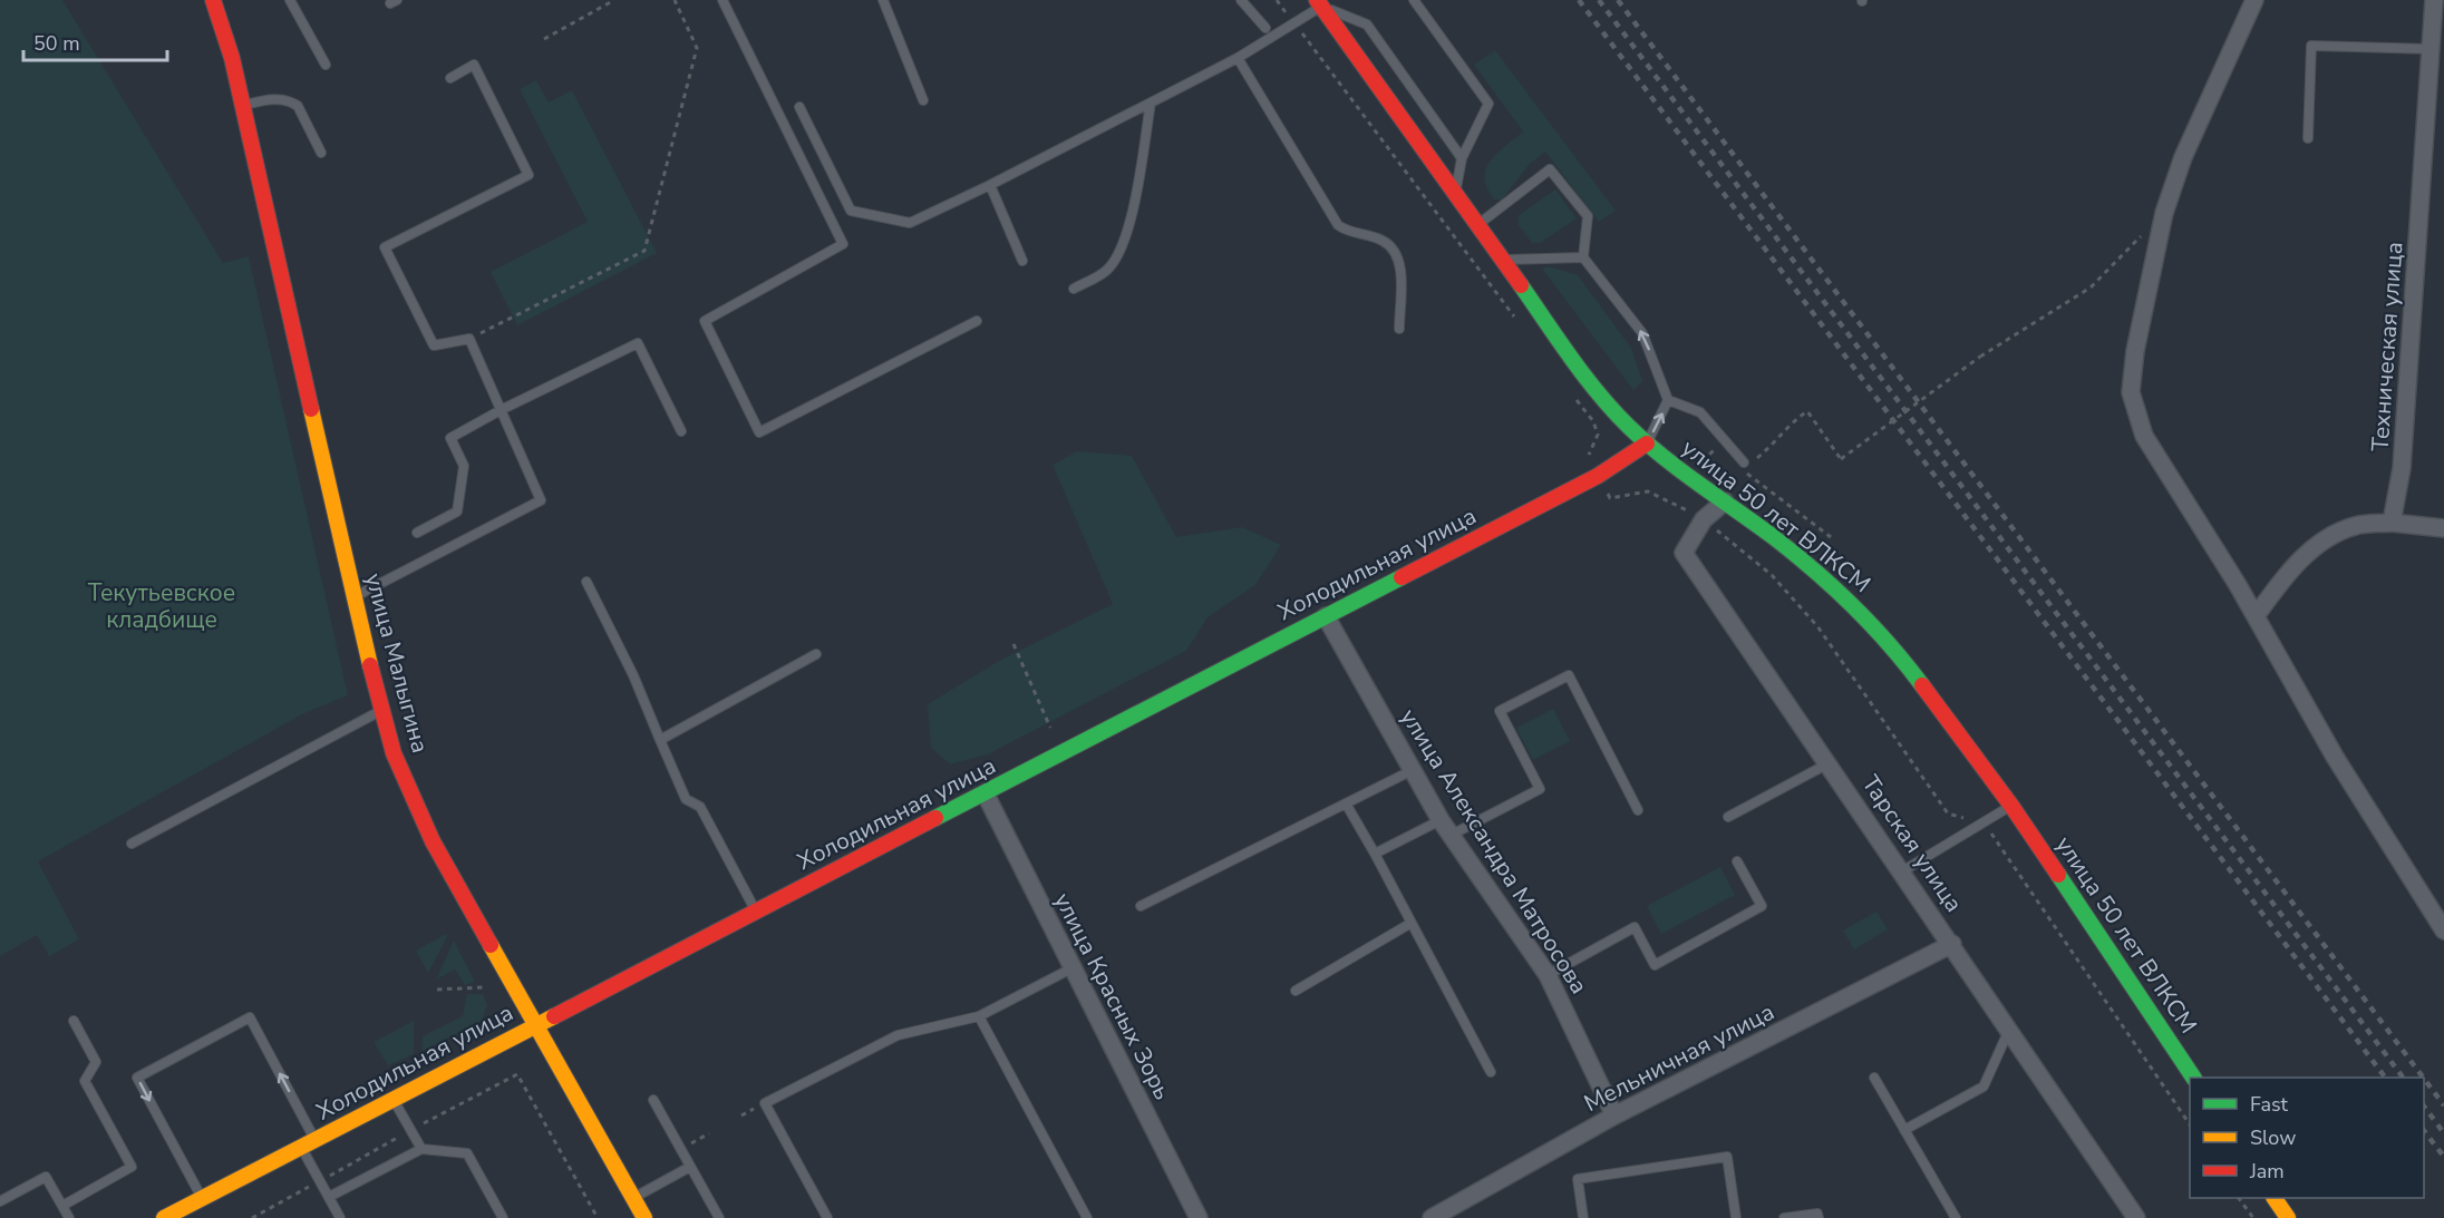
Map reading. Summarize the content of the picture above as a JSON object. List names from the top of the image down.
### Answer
{
  "streets": {
    "street": [
      "Техническая улица",
      "улица 50 лет ВЛКСМ",
      "Холодильная улица",
      "улица Малыгина",
      "Тарская улица",
      "улица Александра Матросова",
      "улица Красных Зорь",
      "Мельничная улица"
    ]
  },
  "crossings": [
    ["улица 50 лет ВЛКСМ", "Холодильная улица"],
    ["улица 50 лет ВЛКСМ", "Тарская улица"],
    ["Холодильная улица", "улица Малыгина"],
    ["Холодильная улица", "улица Александра Матросова"],
    ["Холодильная улица", "улица Красных Зорь"],
    ["Тарская улица", "Мельничная улица"],
    ["улица Александра Матросова", "Мельничная улица"]
  ],
  "parks": ["Текутьевское кладбище"],
  "legend": ["Fast", "Slow", "Jam"],
  "scale_bar": "50 m"
}
